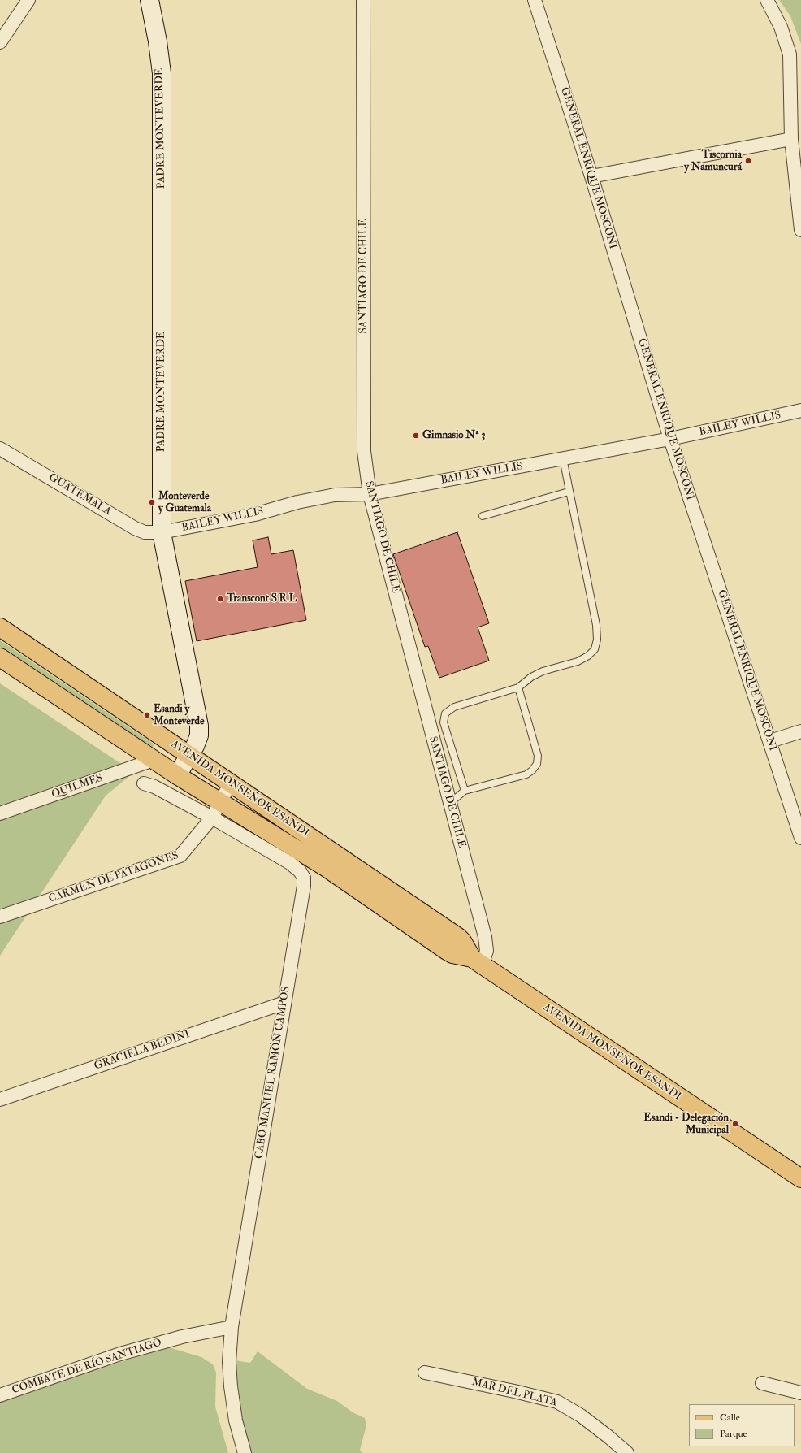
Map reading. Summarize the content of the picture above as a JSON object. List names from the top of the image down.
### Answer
{
  "streets": {
    "main road": ["AVENIDA MONSEÑOR ESANDI"],
    "street": [
      "PADRE MONTEVERDE",
      "GENERAL ENRIQUE MOSCONI",
      "SANTIAGO DE CHILE",
      "BAILEY WILLIS",
      "GUATEMALA",
      "QUILMES",
      "CARMEN DE PATAGONES",
      "GRACIELA BEDINI",
      "CABO MANUEL RAMÓN CAMPOS",
      "COMBATE DE RÍO SANTIAGO",
      "MAR DEL PLATA"
    ]
  },
  "crossings": [
    ["PADRE MONTEVERDE", "BAILEY WILLIS"],
    ["PADRE MONTEVERDE", "GUATEMALA"],
    ["PADRE MONTEVERDE", "AVENIDA MONSEÑOR ESANDI"],
    ["GENERAL ENRIQUE MOSCONI", "BAILEY WILLIS"],
    ["SANTIAGO DE CHILE", "BAILEY WILLIS"],
    ["SANTIAGO DE CHILE", "AVENIDA MONSEÑOR ESANDI"],
    ["BAILEY WILLIS", "GUATEMALA"],
    ["QUILMES", "AVENIDA MONSEÑOR ESANDI"],
    ["AVENIDA MONSEÑOR ESANDI", "CARMEN DE PATAGONES"],
    ["CARMEN DE PATAGONES", "CABO MANUEL RAMÓN CAMPOS"],
    ["GRACIELA BEDINI", "CABO MANUEL RAMÓN CAMPOS"],
    ["CABO MANUEL RAMÓN CAMPOS", "COMBATE DE RÍO SANTIAGO"]
  ],
  "places": [
    "Tiscornia y Namuncurá",
    "Gimnasio Nª 3",
    "Monteverde y Guatemala",
    "Transcont S R L",
    "Esandi y Monteverde",
    "Esandi - Delegación Municipal"
  ],
  "legend": ["Calle", "Parque"]
}
